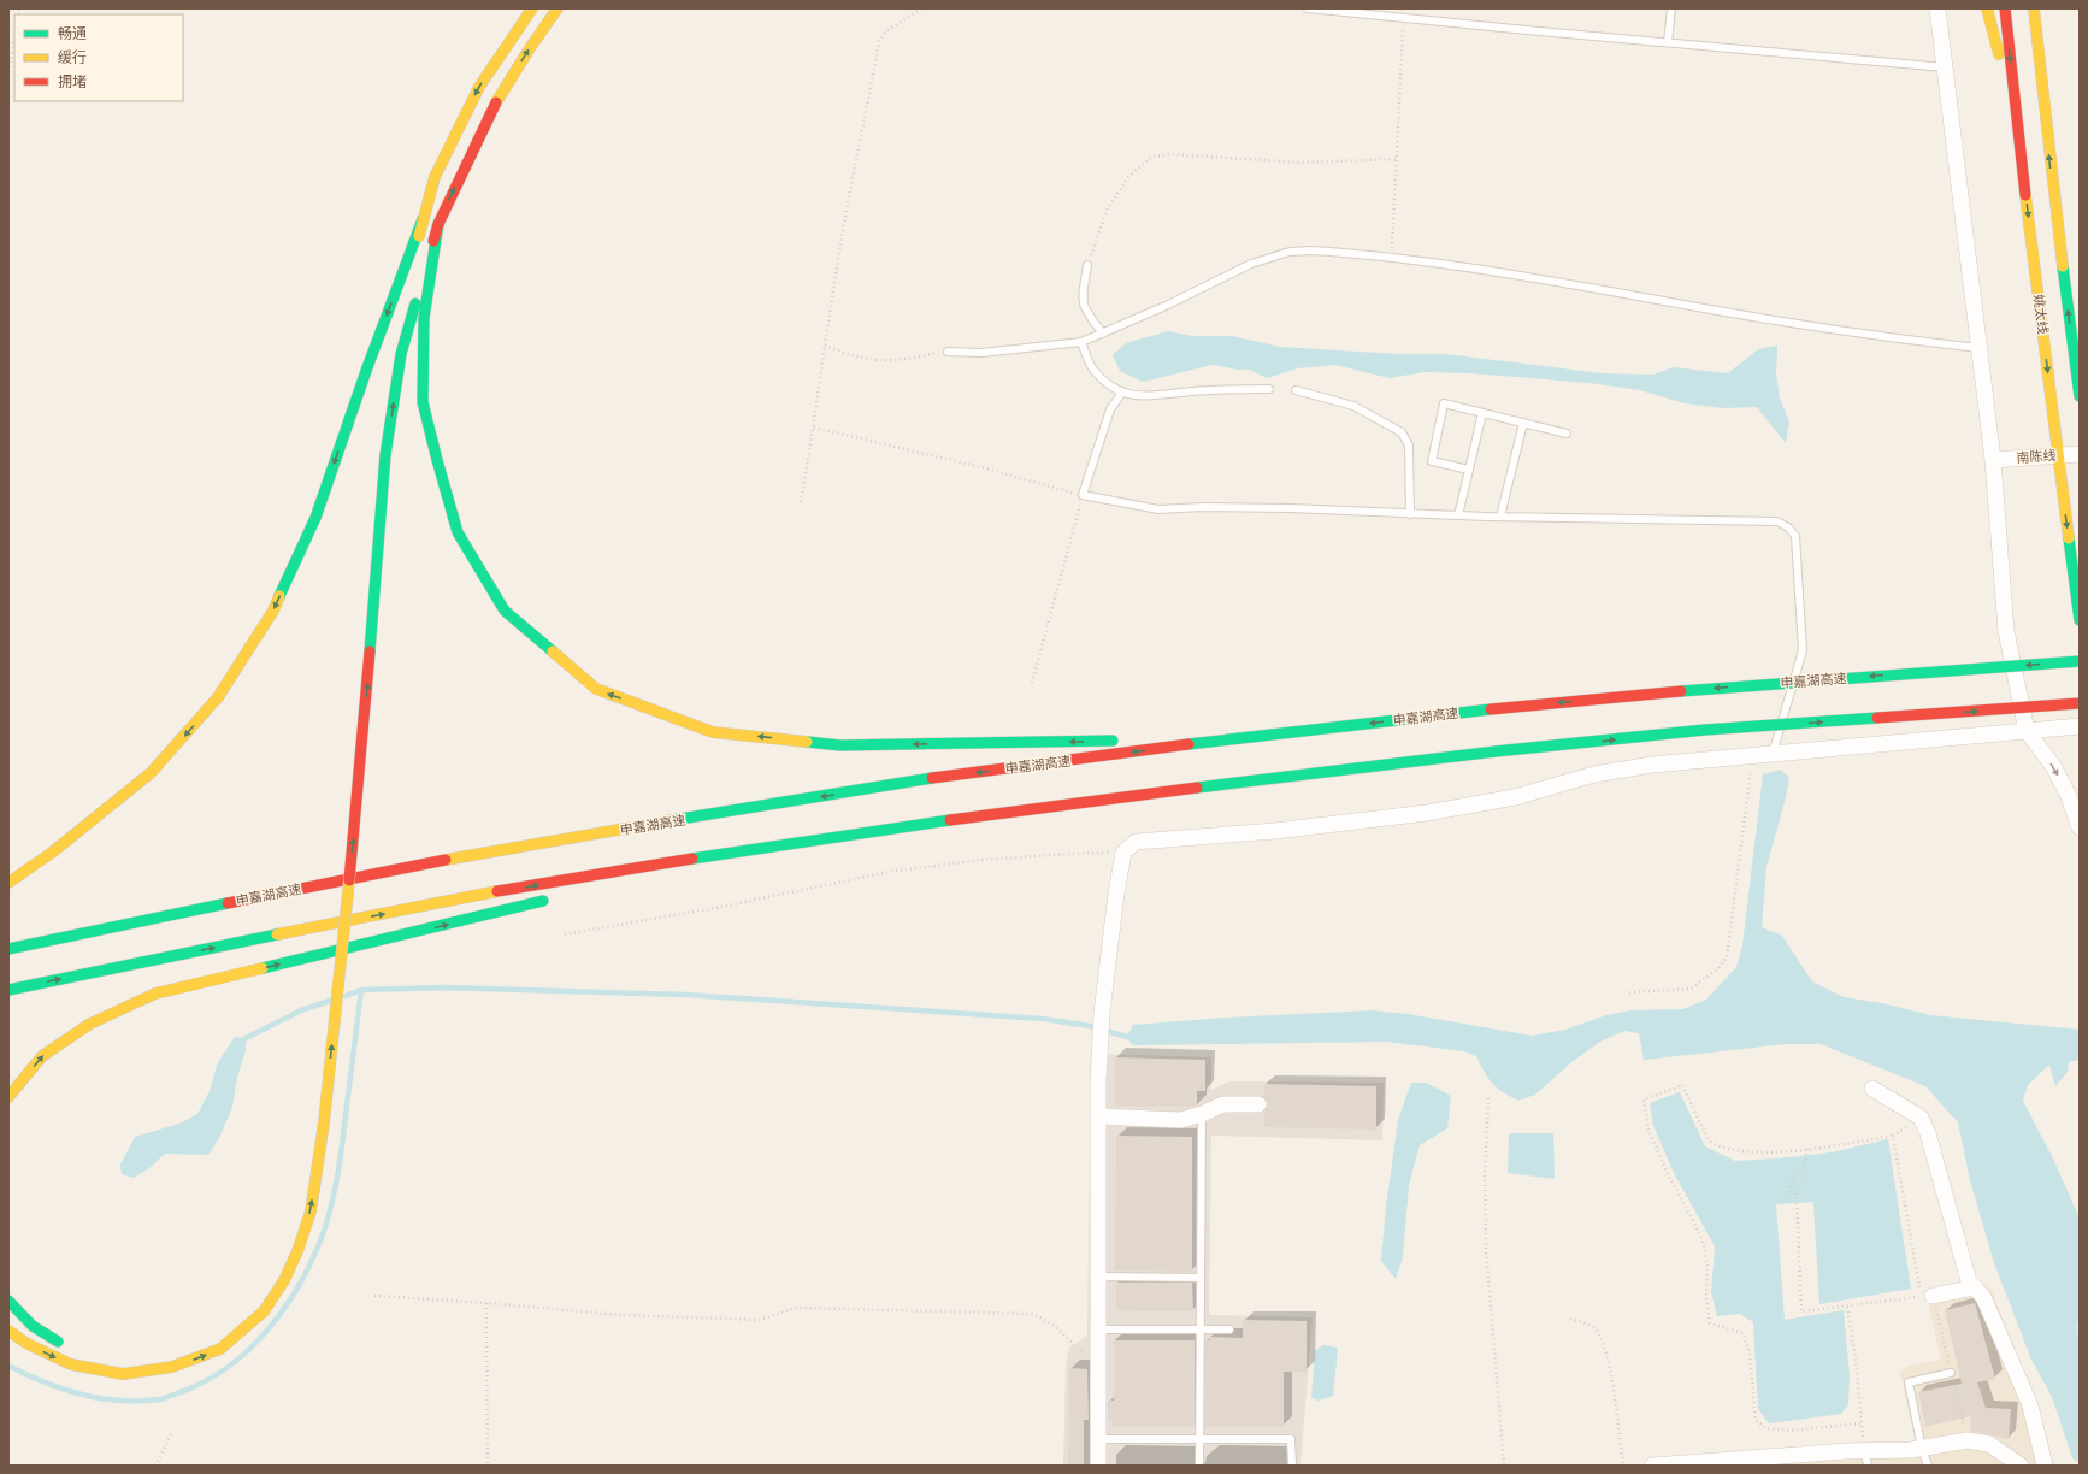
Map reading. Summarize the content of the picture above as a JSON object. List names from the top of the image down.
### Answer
{
  "streets": {
    "main road": ["姚太线", "申嘉湖高速"],
    "street": ["南陈线"]
  },
  "crossings": [
    ["姚太线", "南陈线"]
  ],
  "legend": ["畅通", "缓行", "拥堵"]
}
